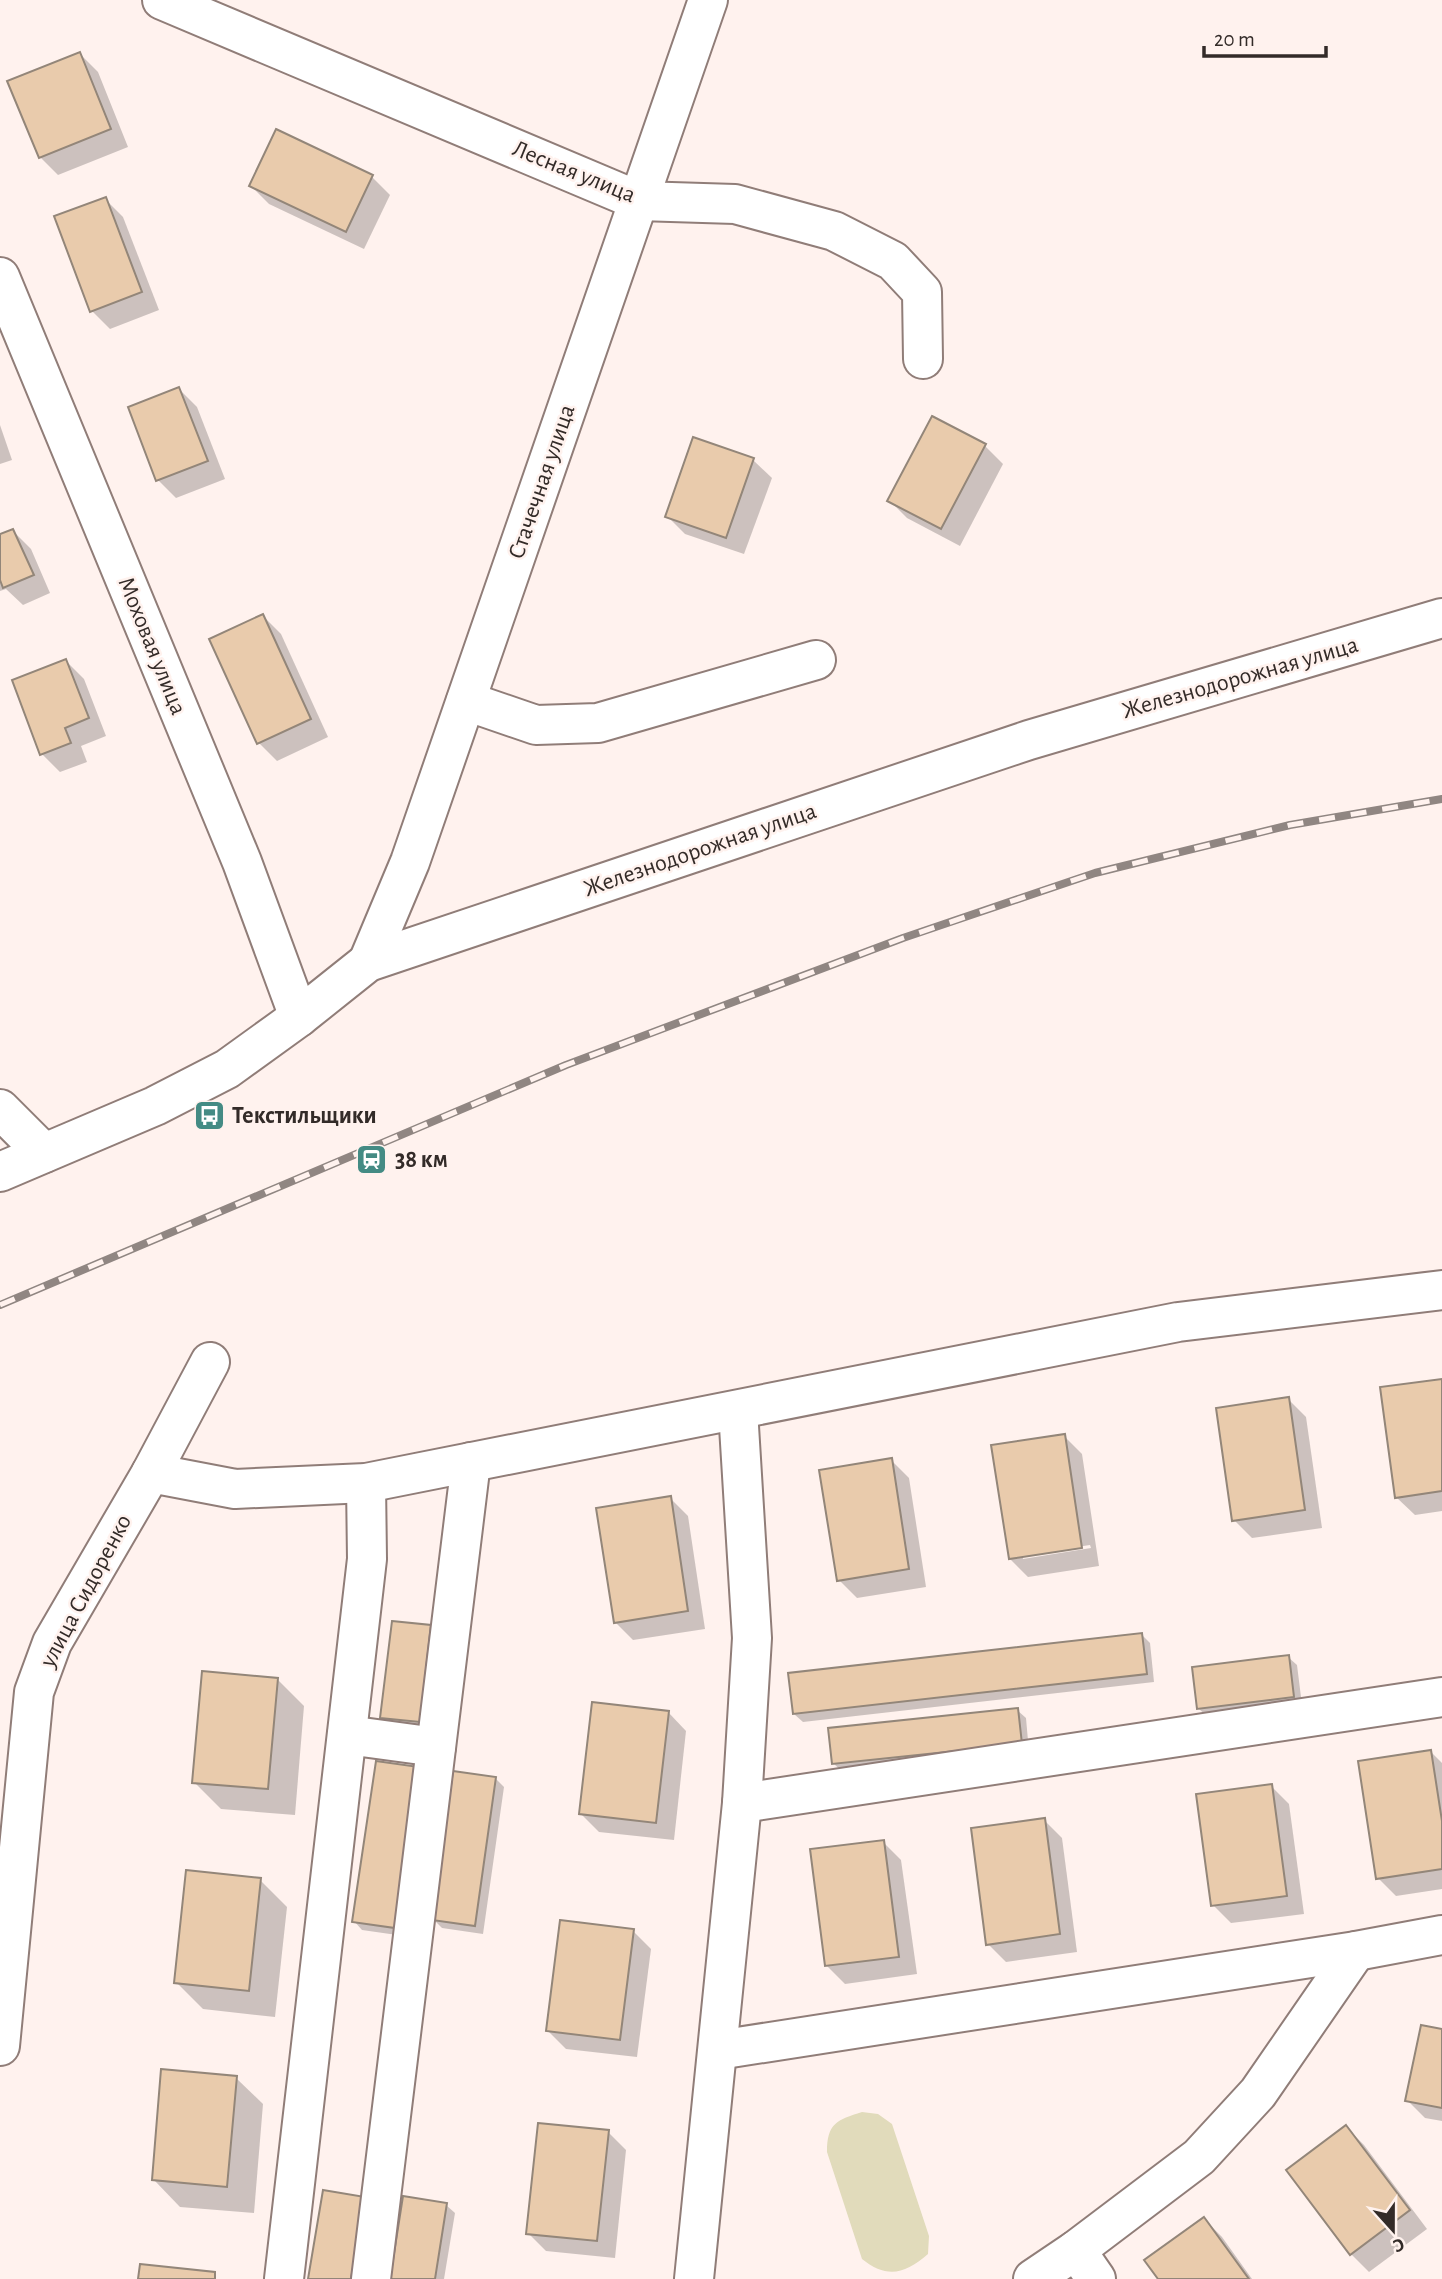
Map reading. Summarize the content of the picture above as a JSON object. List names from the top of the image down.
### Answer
{
  "streets": {
    "street": [
      "Лесная улица",
      "Стачечная улица",
      "Моховая улица",
      "Железнодорожная улица",
      "улица Сидоренко"
    ]
  },
  "crossings": [
    ["Лесная улица", "Стачечная улица"],
    ["Стачечная улица", "Железнодорожная улица"],
    ["Моховая улица", "Железнодорожная улица"]
  ],
  "places": {
    "bus stop": ["Текстильщики"],
    "station": ["38 км"]
  },
  "scale_bar": "20 m",
  "north": "bottom"
}
